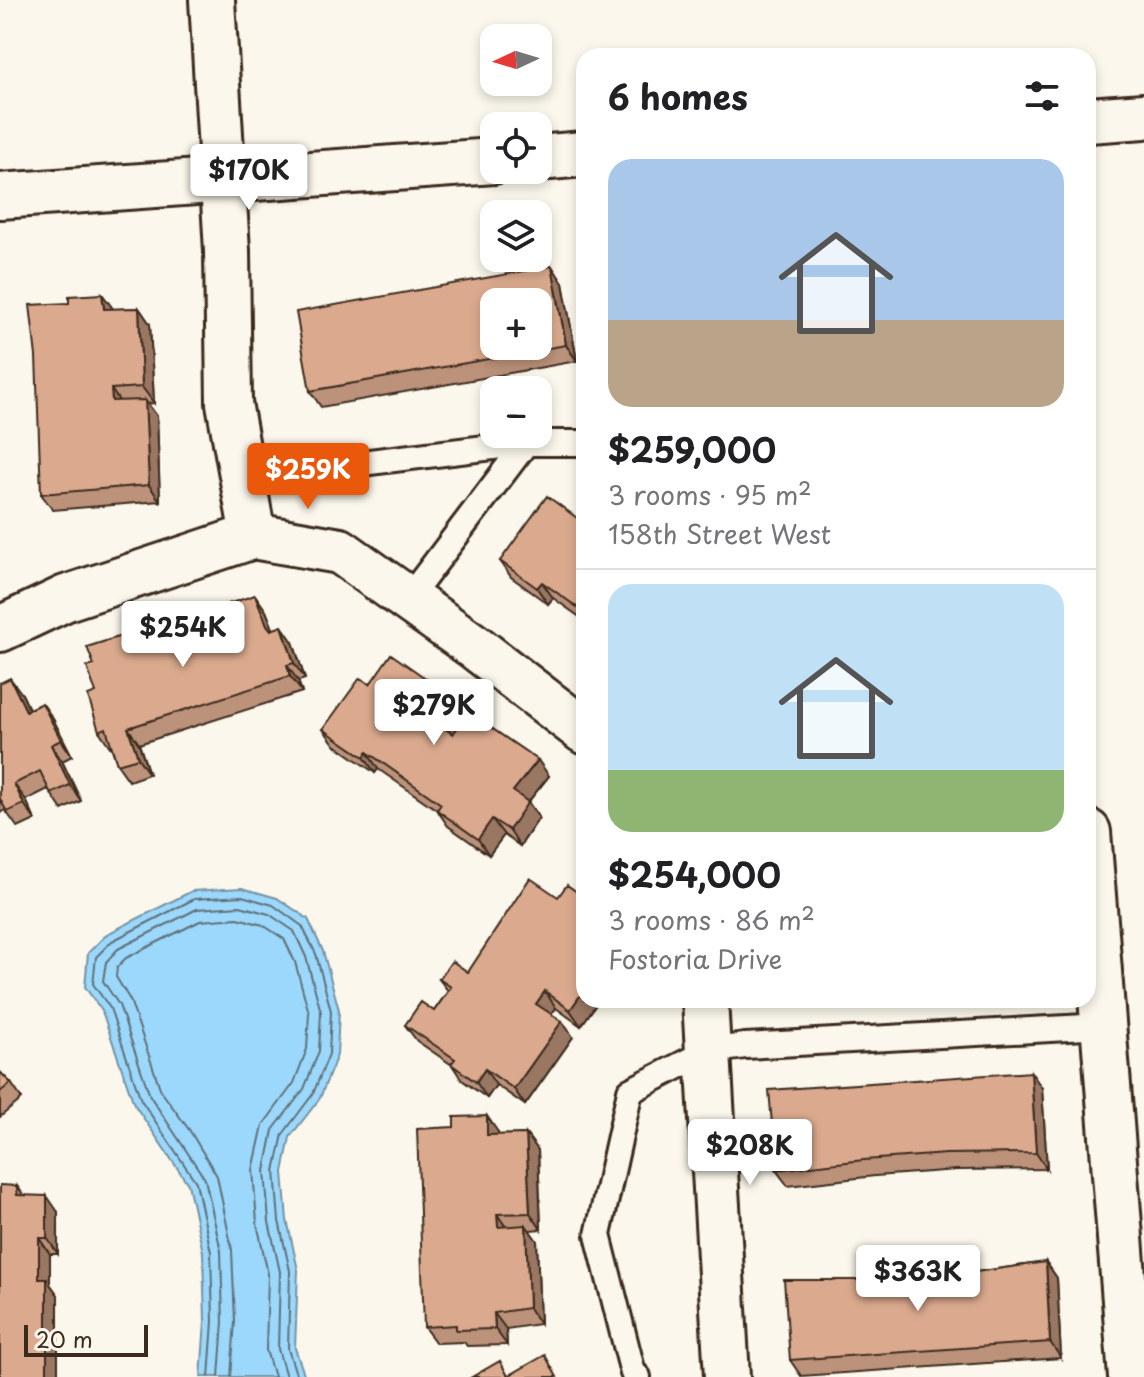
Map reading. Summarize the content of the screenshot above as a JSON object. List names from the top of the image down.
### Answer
{
  "scale_bar": "20 m",
  "north": "left",
  "page": {
    "map_buttons": ["+", "−"],
    "heading": "6 homes",
    "price": [
      "$170K",
      "$259K",
      "$254K",
      "$279K",
      "$208K",
      "$363K"
    ],
    "list": [
      {
        "name": "$259,000",
        "note": "3 rooms · 95 m² · 158th Street West"
      },
      {
        "name": "$254,000",
        "note": "3 rooms · 86 m² · Fostoria Drive"
      }
    ],
    "scale": "20 m"
  }
}
